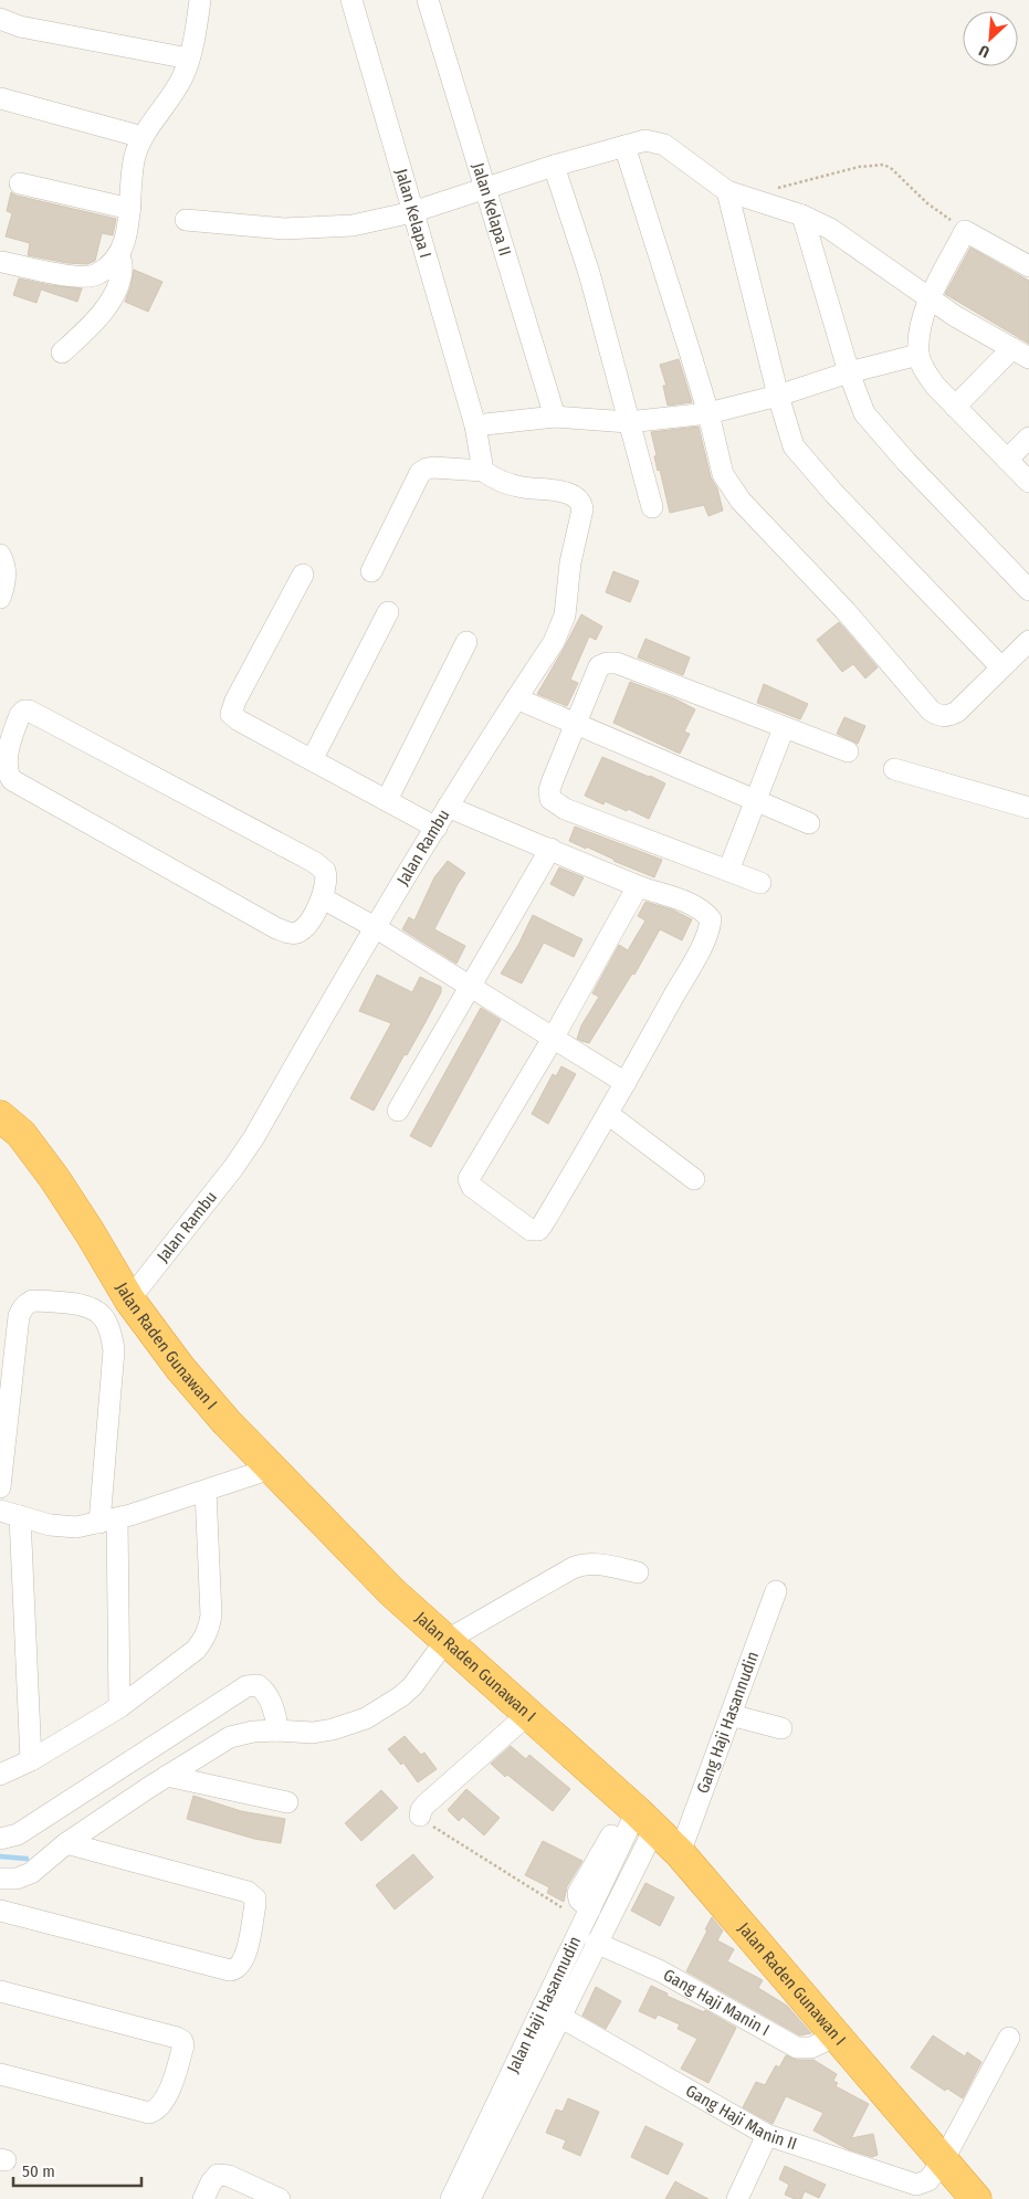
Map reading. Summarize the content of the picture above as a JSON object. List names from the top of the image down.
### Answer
{
  "streets": {
    "highway": ["Jalan Raden Gunawan I"],
    "street": [
      "Jalan Kelapa II",
      "Jalan Kelapa I",
      "Jalan Rambu",
      "Gang Haji Hasannudin",
      "Gang Haji Manin I",
      "Jalan Haji Hasannudin",
      "Gang Haji Manin II"
    ]
  },
  "crossings": [
    ["Jalan Rambu", "Jalan Raden Gunawan I"],
    ["Jalan Raden Gunawan I", "Gang Haji Hasannudin"],
    ["Jalan Raden Gunawan I", "Gang Haji Manin I"],
    ["Jalan Raden Gunawan I", "Jalan Haji Hasannudin"],
    ["Jalan Raden Gunawan I", "Gang Haji Manin II"],
    ["Gang Haji Manin I", "Jalan Haji Hasannudin"],
    ["Jalan Haji Hasannudin", "Gang Haji Manin II"]
  ],
  "scale_bar": "50 m",
  "north": "bottom left"
}
